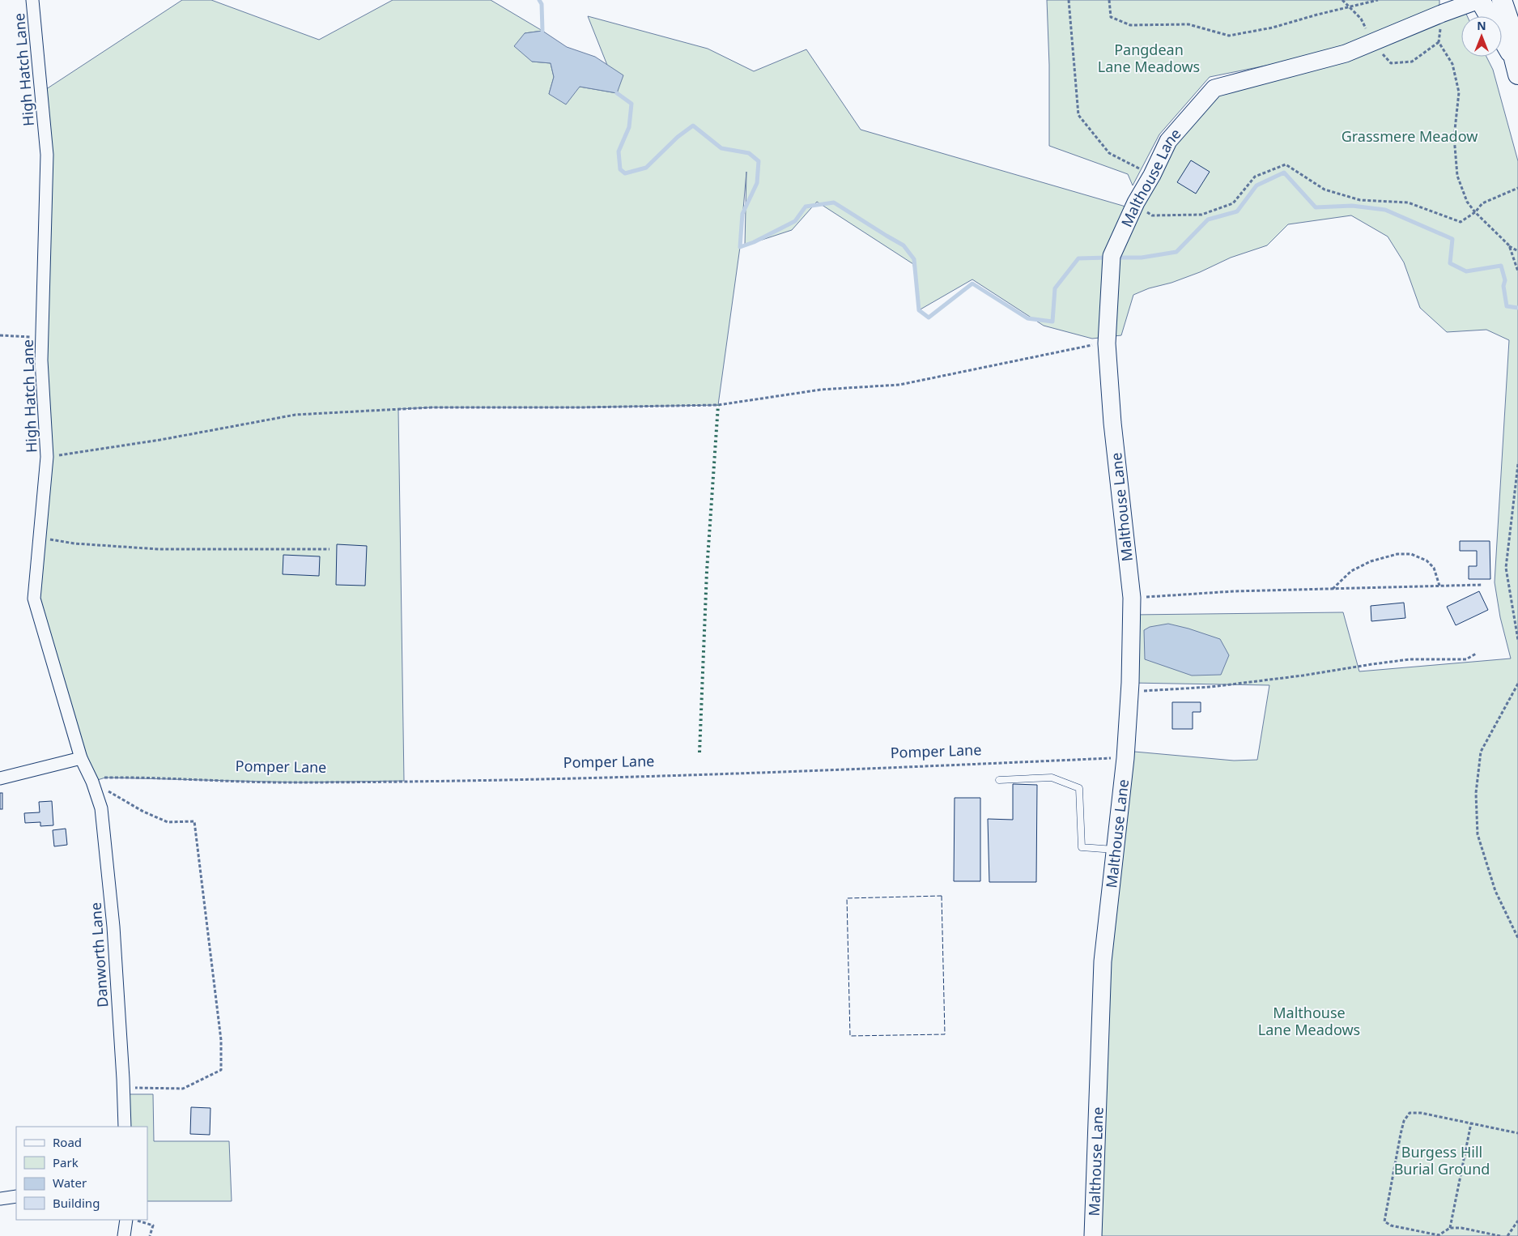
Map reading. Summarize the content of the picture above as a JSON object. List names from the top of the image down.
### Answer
{
  "streets": {
    "street": ["High Hatch Lane", "Malthouse Lane", "Danworth Lane"],
    "path": ["Pomper Lane"]
  },
  "crossings": [
    ["High Hatch Lane", "Pomper Lane"],
    ["High Hatch Lane", "Danworth Lane"],
    ["Malthouse Lane", "Pomper Lane"],
    ["Pomper Lane", "Danworth Lane"]
  ],
  "parks": [
    "Pangdean Lane Meadows",
    "Grassmere Meadow",
    "Malthouse Lane Meadows",
    "Burgess Hill Burial Ground"
  ],
  "legend": [
    "Road",
    "Park",
    "Water",
    "Building"
  ],
  "north": "top"
}
